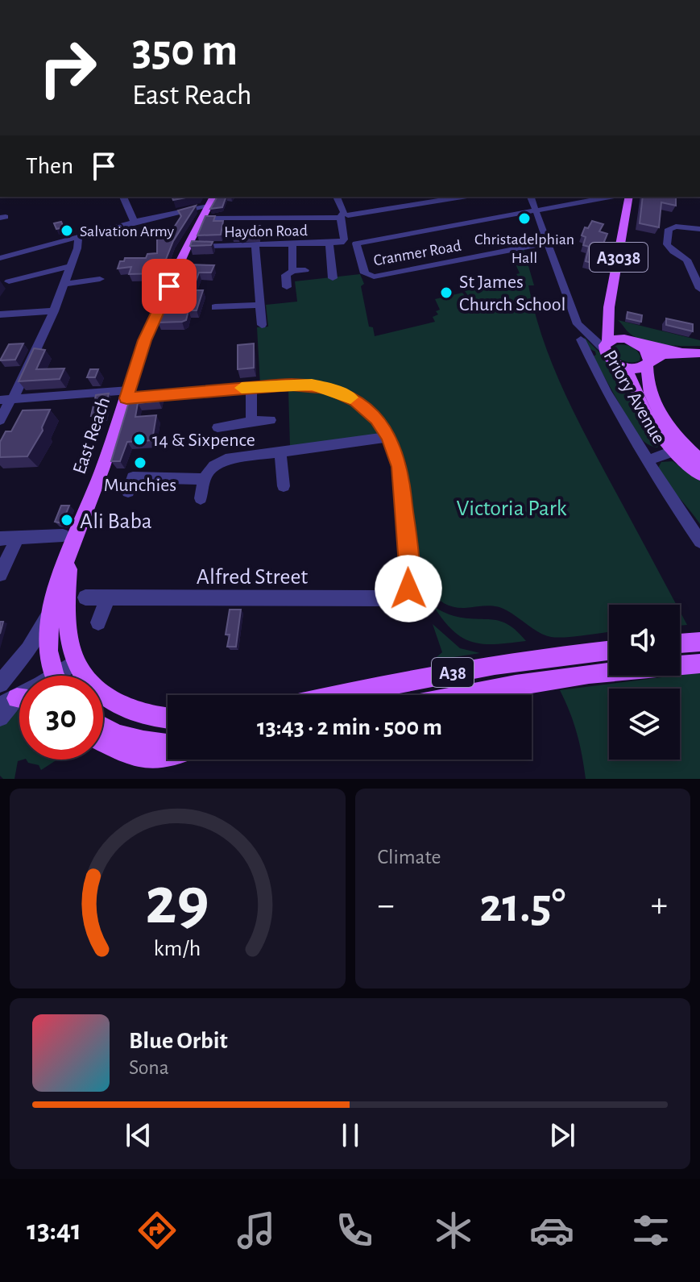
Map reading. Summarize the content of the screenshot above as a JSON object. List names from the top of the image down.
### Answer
{
  "streets": {
    "main road": [
      "A3038",
      "Priory Avenue",
      "East Reach",
      "A38"
    ],
    "street": ["Haydon Road", "Cranmer Road", "Alfred Street"]
  },
  "crossings": [
    ["Haydon Road", "East Reach"],
    ["Cranmer Road", "Priory Avenue"],
    ["A3038", "Priory Avenue"]
  ],
  "parks": ["Victoria Park"],
  "places": [
    "Christadelphian Hall",
    "Salvation Army",
    "St James Church School",
    "14 & Sixpence",
    "Munchies",
    "Ali Baba"
  ],
  "page": {
    "turn": ["350 m", "East Reach"],
    "then": "Then",
    "limit": "30",
    "trip": "13:43 · 2 min · 500 m",
    "tile": "Climate",
    "heat": ["−", "21.5°", "+"],
    "song": ["Blue Orbit", "Sona"],
    "tabs": "13:41",
    "gauge": ["29", "km/h"]
  }
}
